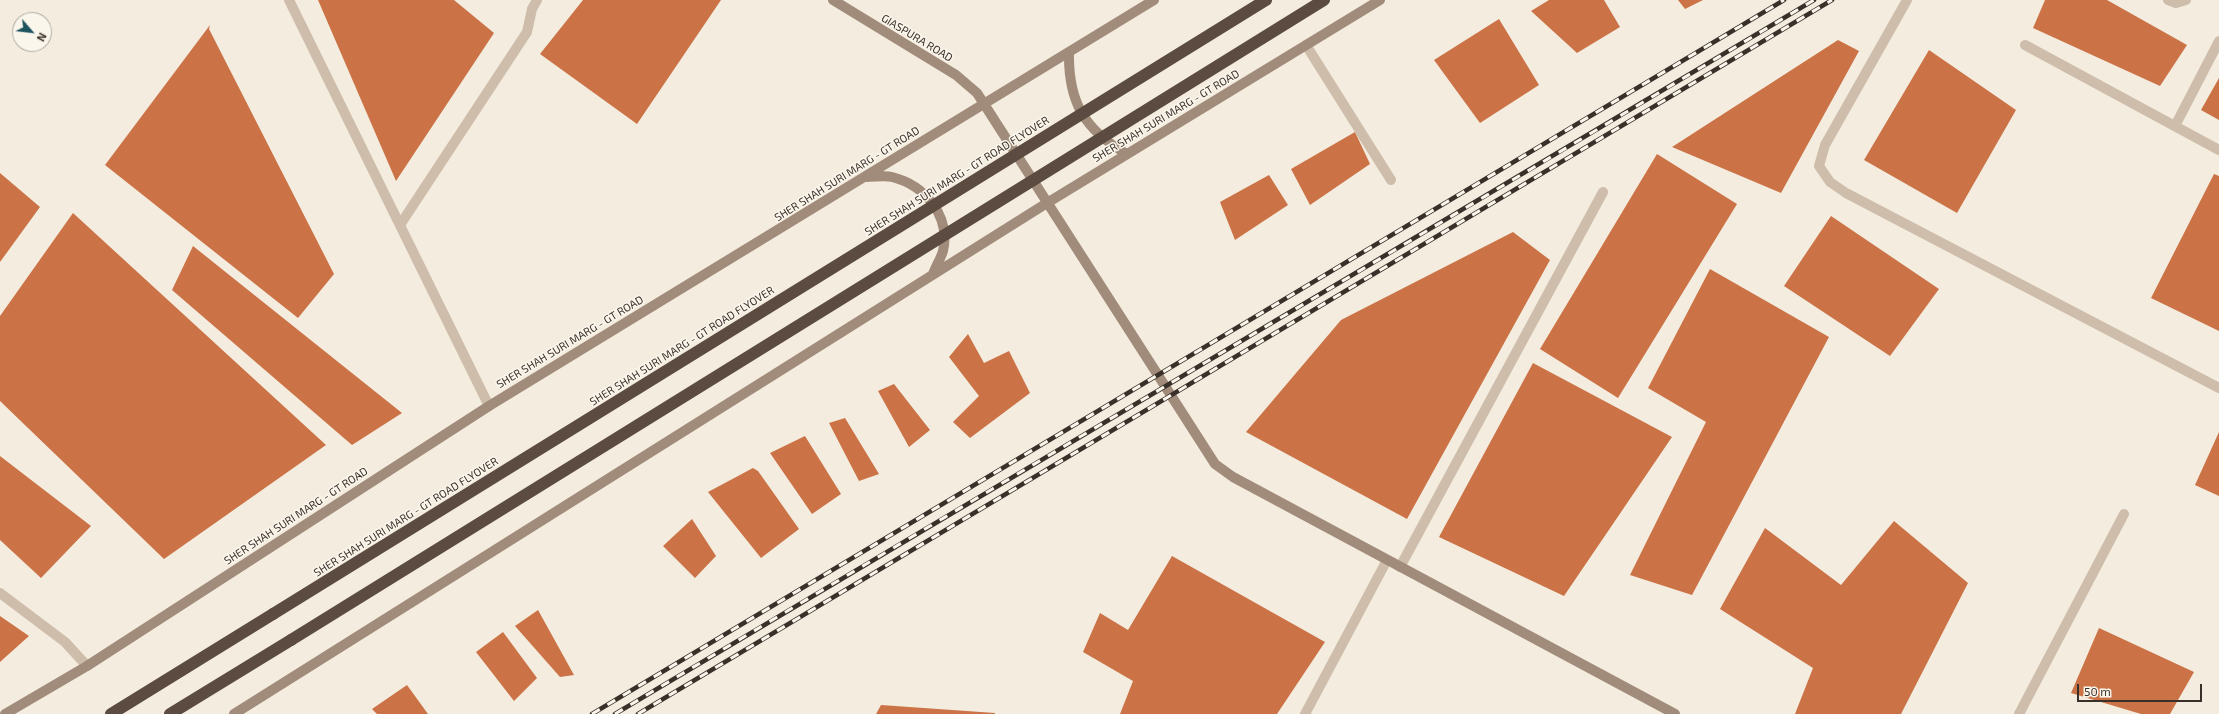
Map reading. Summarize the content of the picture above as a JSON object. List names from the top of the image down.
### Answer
{
  "streets": {
    "highway": ["SHER SHAH SURI MARG - GT ROAD FLYOVER"],
    "street": ["GIASPURA ROAD", "SHER SHAH SURI MARG - GT ROAD"]
  },
  "crossings": [
    ["GIASPURA ROAD", "SHER SHAH SURI MARG - GT ROAD"]
  ],
  "scale_bar": "50 m",
  "north": "bottom right"
}
